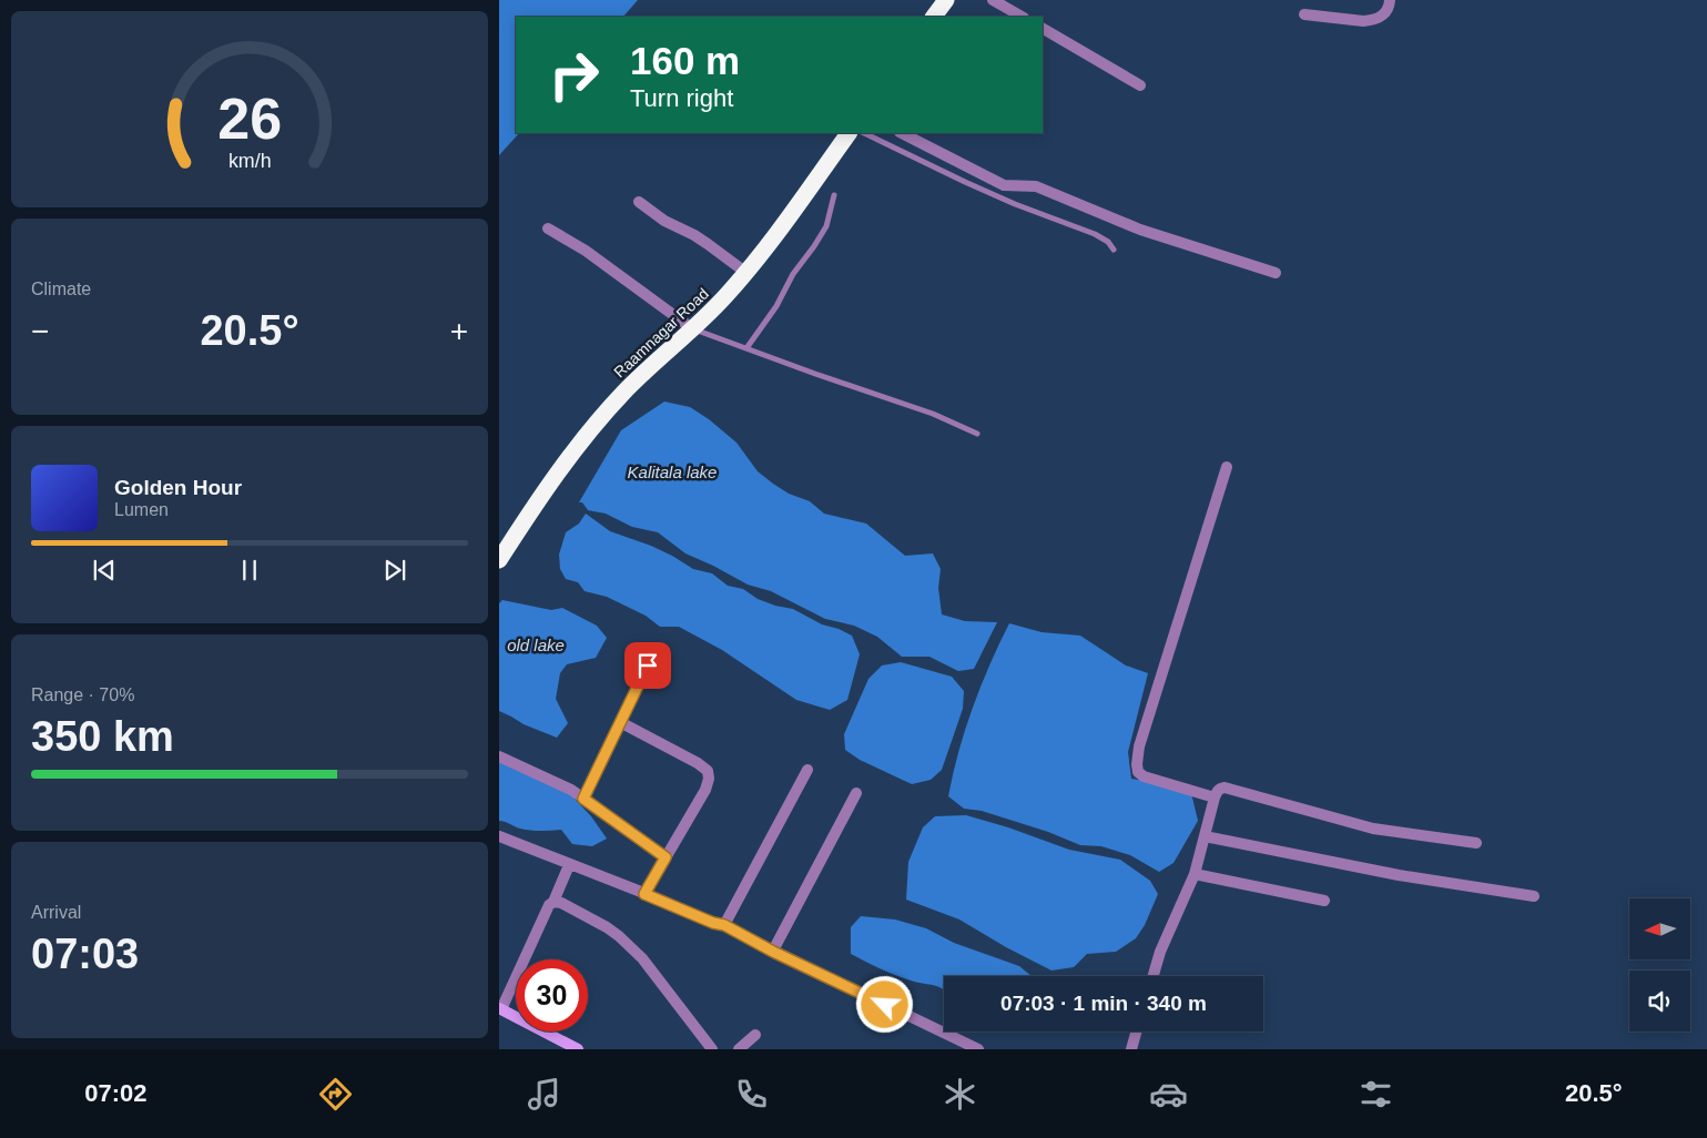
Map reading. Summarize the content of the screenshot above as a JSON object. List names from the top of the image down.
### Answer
{
  "streets": {
    "highway": ["Raamnagar Road"]
  },
  "water": ["Kalitala lake", "old lake"],
  "north": "left",
  "page": {
    "turn": ["160 m", "Turn right"],
    "tile": [
      "Climate",
      ["Range · 70%", "350 km"],
      ["Arrival", "07:03"]
    ],
    "heat": ["−", "20.5°", "+"],
    "song": ["Golden Hour", "Lumen"],
    "limit": "30",
    "trip": "07:03 · 1 min · 340 m",
    "tabs": ["07:02", "20.5°"],
    "gauge": ["26", "km/h"]
  }
}
